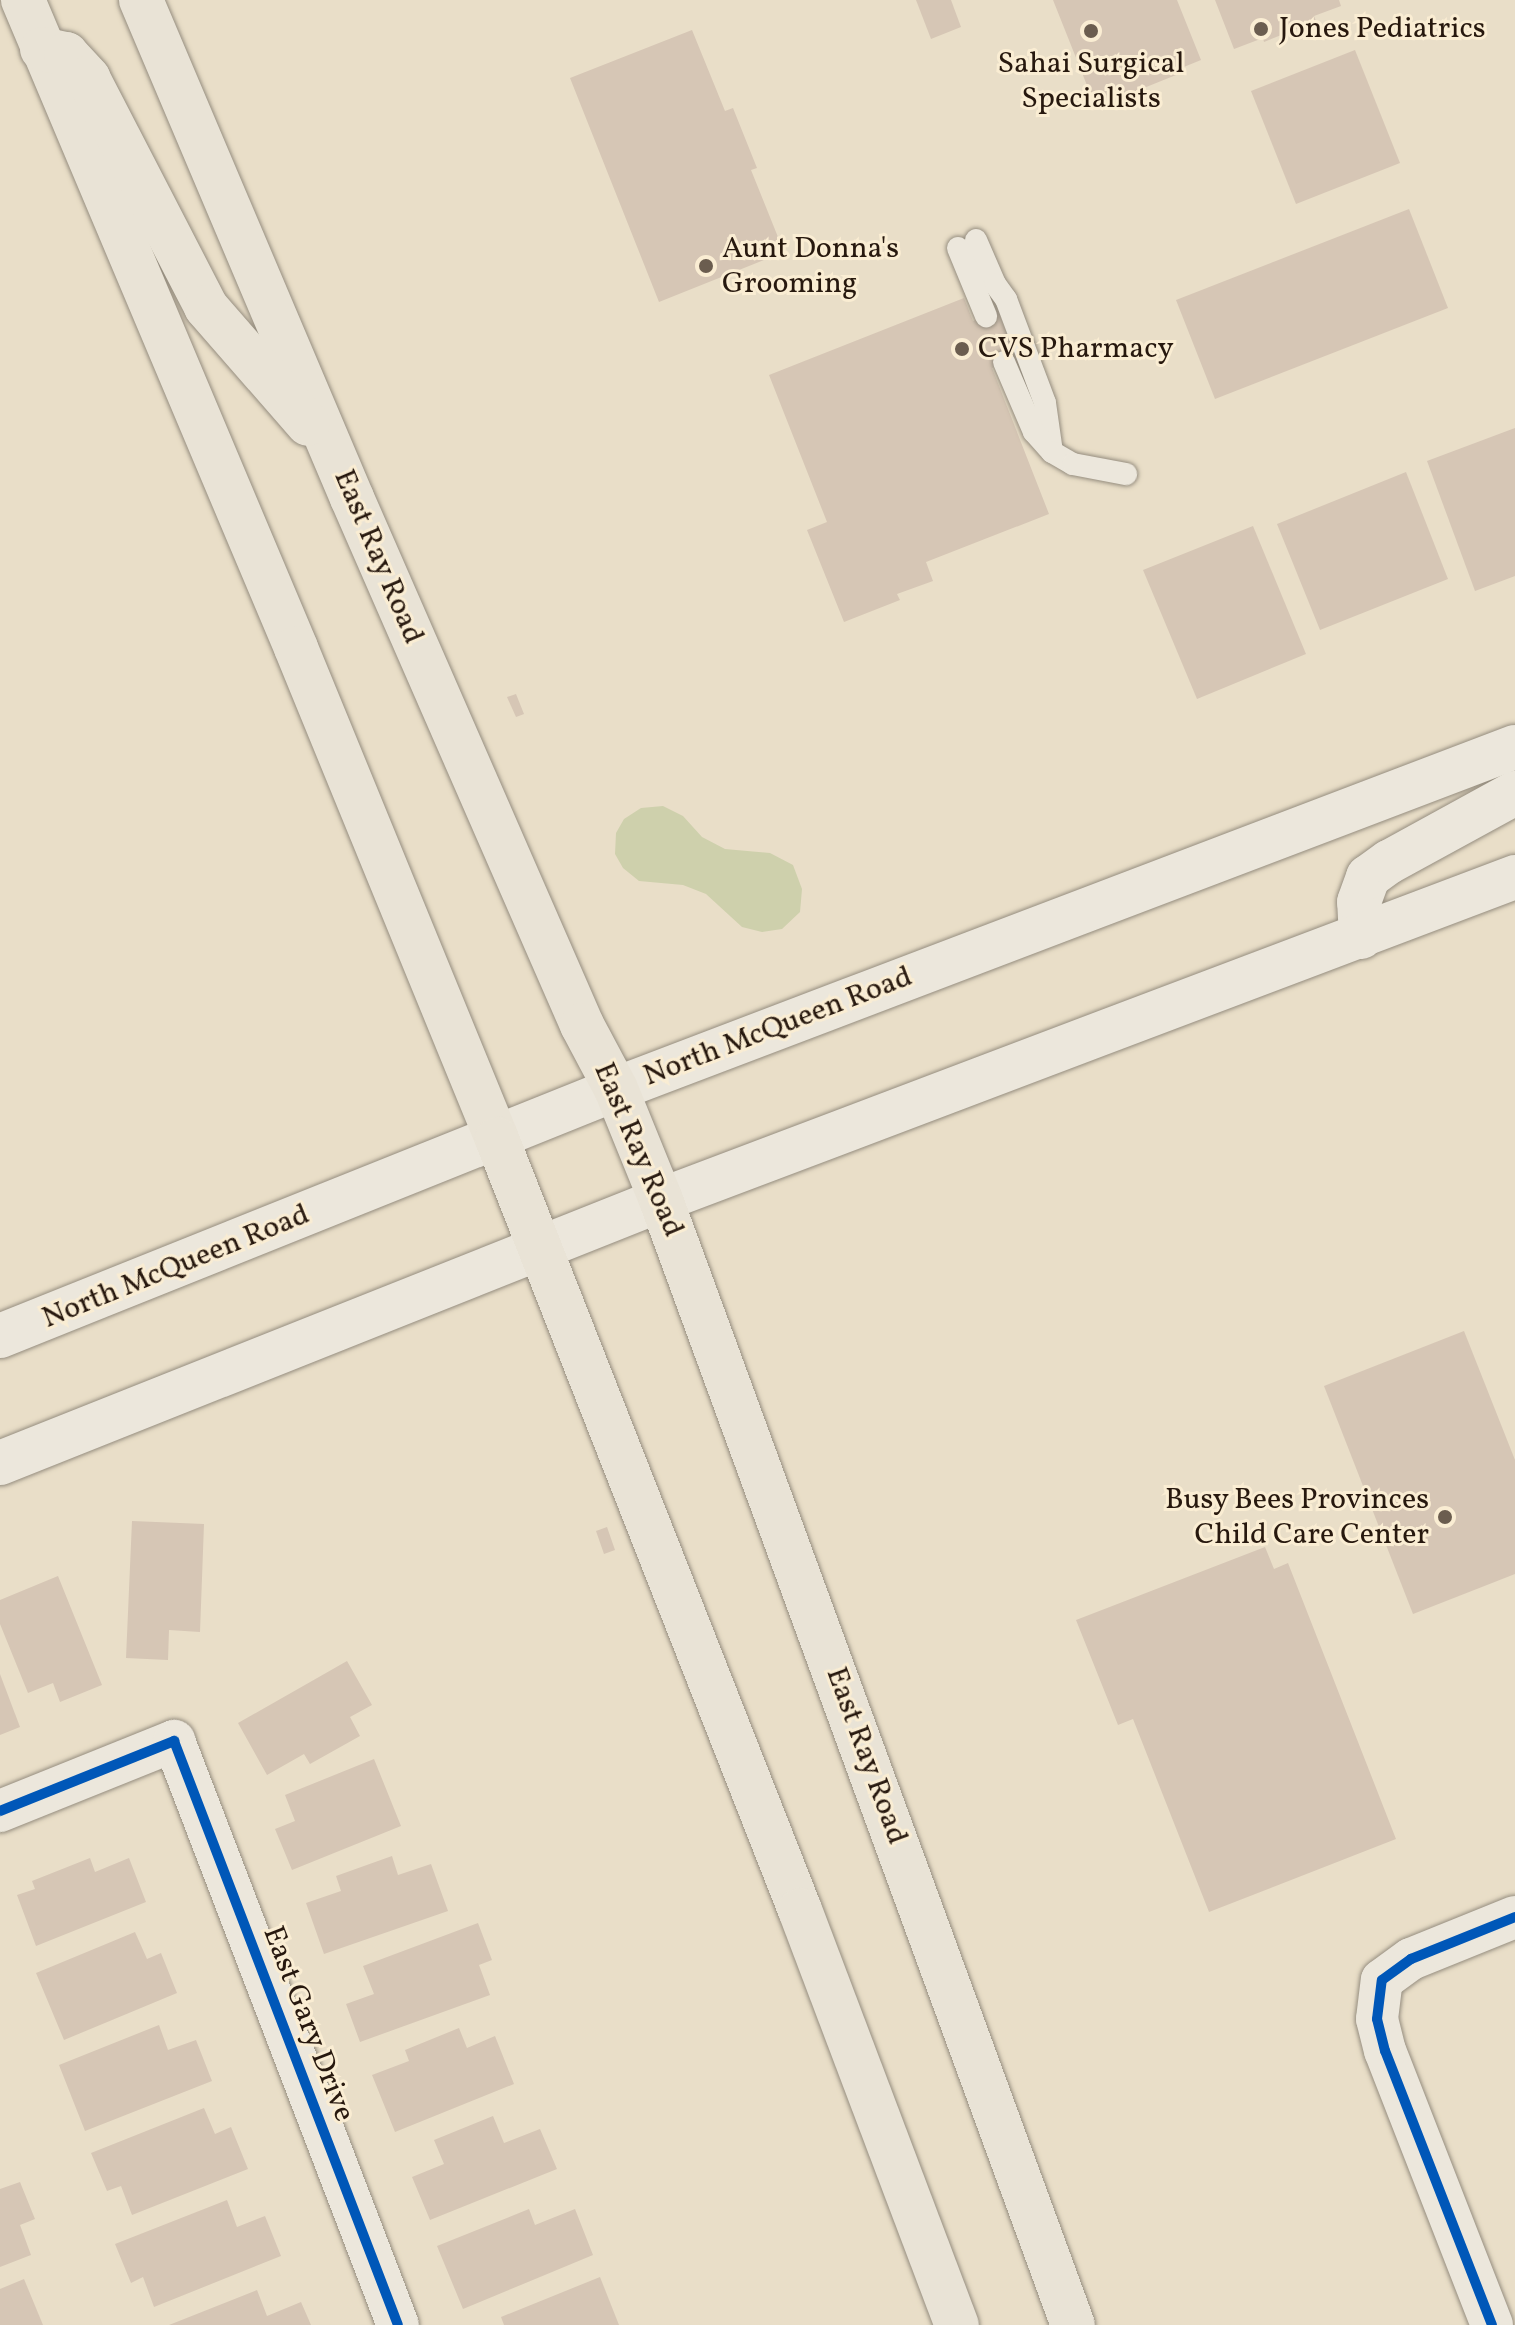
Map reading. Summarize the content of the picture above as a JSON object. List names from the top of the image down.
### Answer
{
  "streets": {
    "main road": ["East Ray Road", "North McQueen Road"],
    "street": ["East Gary Drive"]
  },
  "crossings": [
    ["East Ray Road", "North McQueen Road"]
  ],
  "places": [
    "Jones Pediatrics",
    "Sahai Surgical Specialists",
    "Aunt Donna's Grooming",
    "CVS Pharmacy",
    "Busy Bees Provinces Child Care Center"
  ]
}
